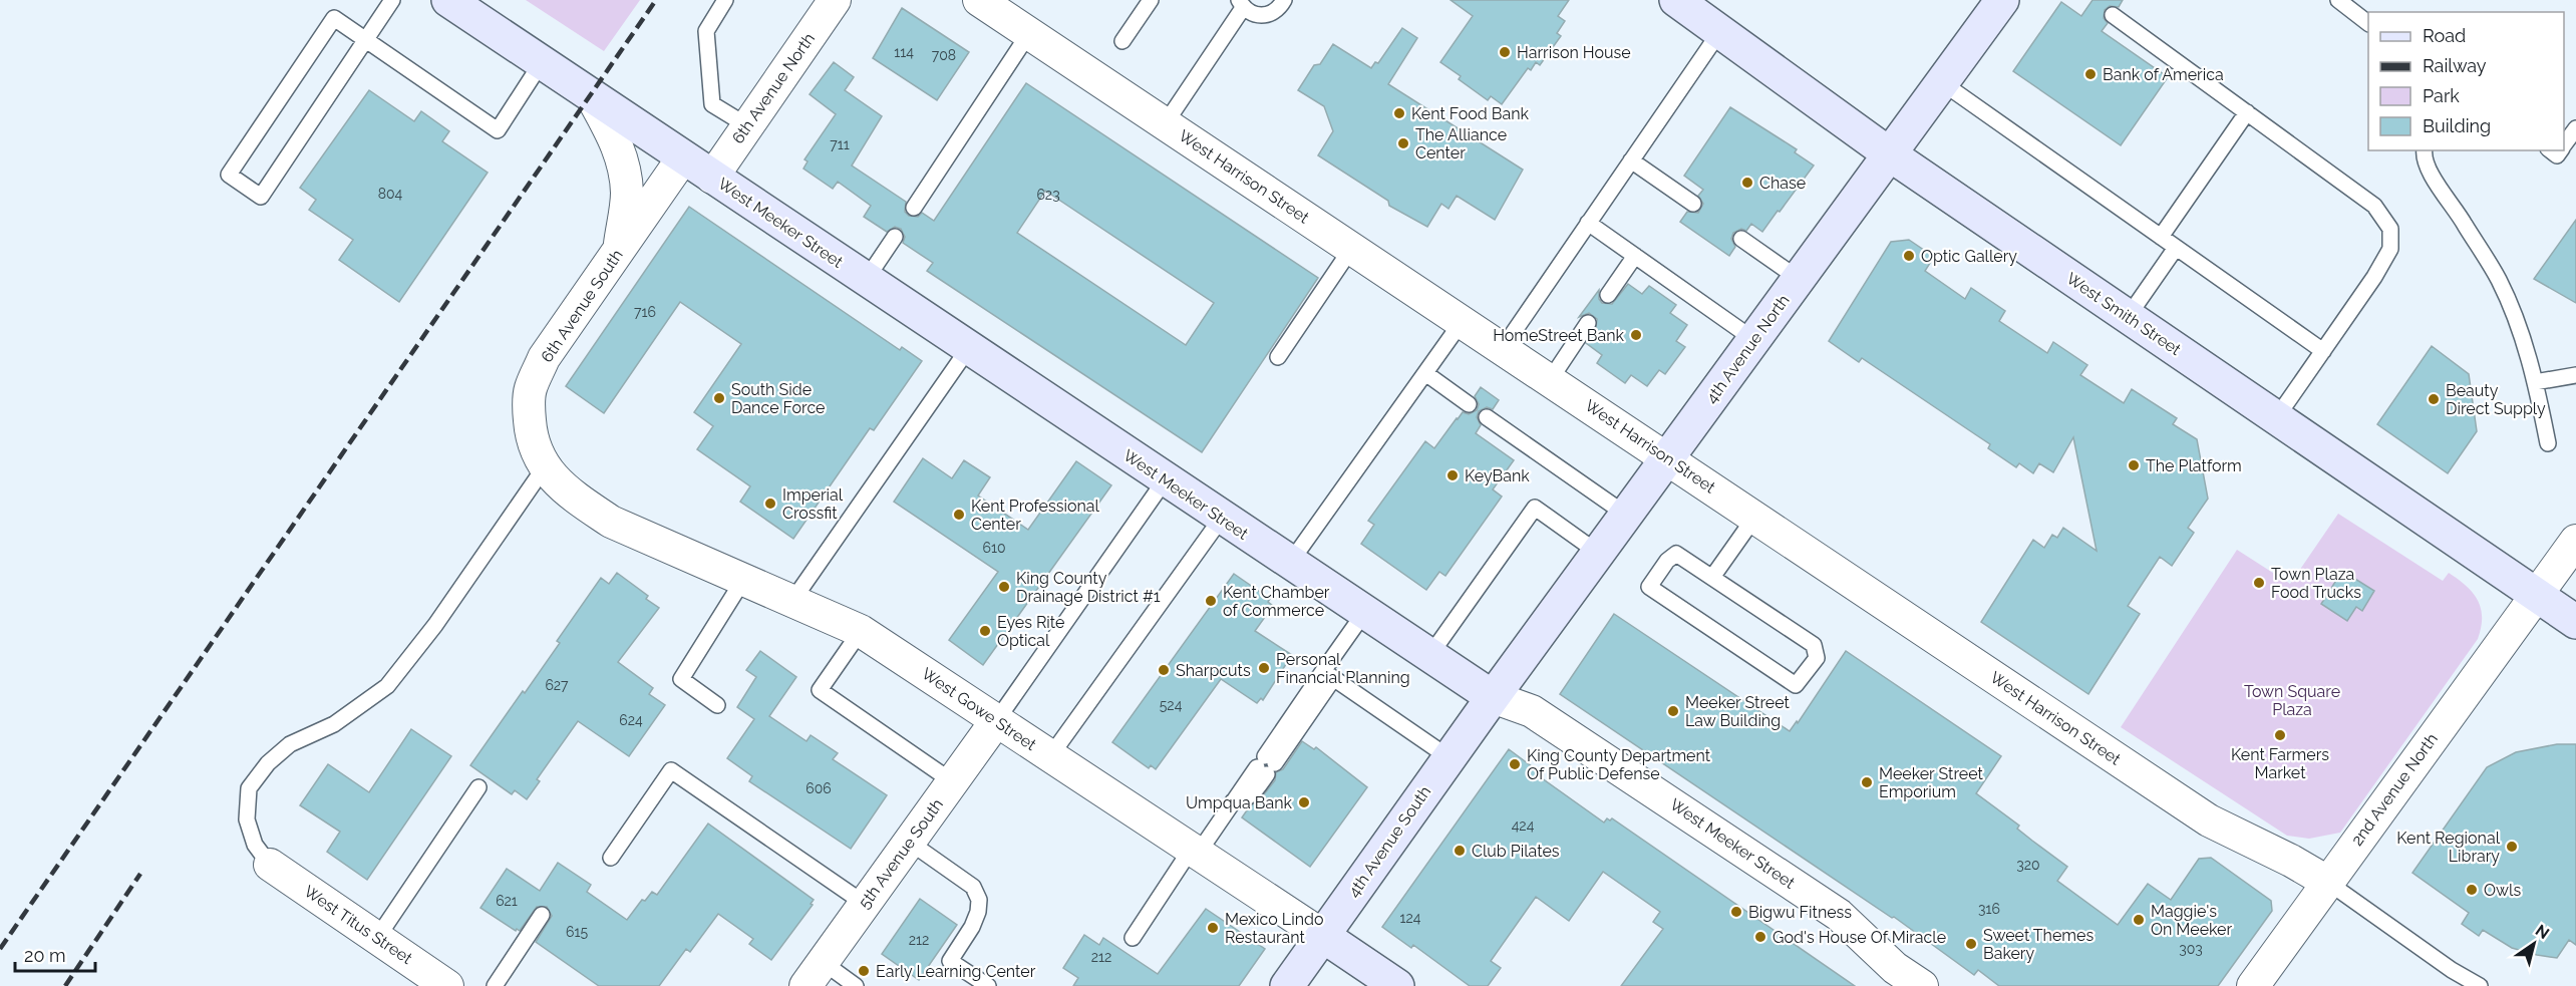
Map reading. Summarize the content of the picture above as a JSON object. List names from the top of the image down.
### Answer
{
  "streets": {
    "street": [
      "6th Avenue North",
      "West Harrison Street",
      "West Meeker Street",
      "6th Avenue South",
      "West Smith Street",
      "4th Avenue North",
      "West Gowe Street",
      "2nd Avenue North",
      "4th Avenue South",
      "5th Avenue South",
      "West Titus Street"
    ]
  },
  "crossings": [
    ["6th Avenue North", "West Meeker Street"],
    ["West Harrison Street", "4th Avenue North"],
    ["West Harrison Street", "2nd Avenue North"],
    ["West Meeker Street", "6th Avenue South"],
    ["West Meeker Street", "4th Avenue North"],
    ["West Meeker Street", "4th Avenue South"],
    ["6th Avenue South", "West Gowe Street"],
    ["West Smith Street", "4th Avenue North"],
    ["West Smith Street", "2nd Avenue North"],
    ["4th Avenue North", "4th Avenue South"],
    ["West Gowe Street", "4th Avenue South"],
    ["West Gowe Street", "5th Avenue South"]
  ],
  "parks": ["Town Square Plaza"],
  "places": [
    "Harrison House",
    "Bank of America",
    "Kent Food Bank",
    "The Alliance Center",
    "Chase",
    "Optic Gallery",
    "HomeStreet Bank",
    "South Side Dance Force",
    "Beauty Direct Supply",
    "The Platform",
    "KeyBank",
    "Imperial Crossfit",
    "Kent Professional Center",
    "Town Plaza Food Trucks",
    "King County Drainage District #1",
    "Kent Chamber of Commerce",
    "Eyes Rite Optical",
    "Personal Financial Planning",
    "Sharpcuts",
    "Meeker Street Law Building",
    "Kent Farmers Market",
    "King County Department Of Public Defense",
    "Meeker Street Emporium",
    "Umpqua Bank",
    "Kent Regional Library",
    "Club Pilates",
    "Owls",
    "Bigwu Fitness",
    "Maggie's On Meeker",
    "Mexico Lindo Restaurant",
    "God's House Of Miracle",
    "Sweet Themes Bakery",
    "Early Learning Center"
  ],
  "house_numbers": [
    "114",
    "708",
    "711",
    "804",
    "623",
    "716",
    "610",
    "627",
    "524",
    "624",
    "606",
    "424",
    "320",
    "621",
    "316",
    "124",
    "615",
    "212",
    "303",
    "212"
  ],
  "legend": [
    "Road",
    "Railway",
    "Park",
    "Building"
  ],
  "scale_bar": "20 m",
  "north": "top right"
}
